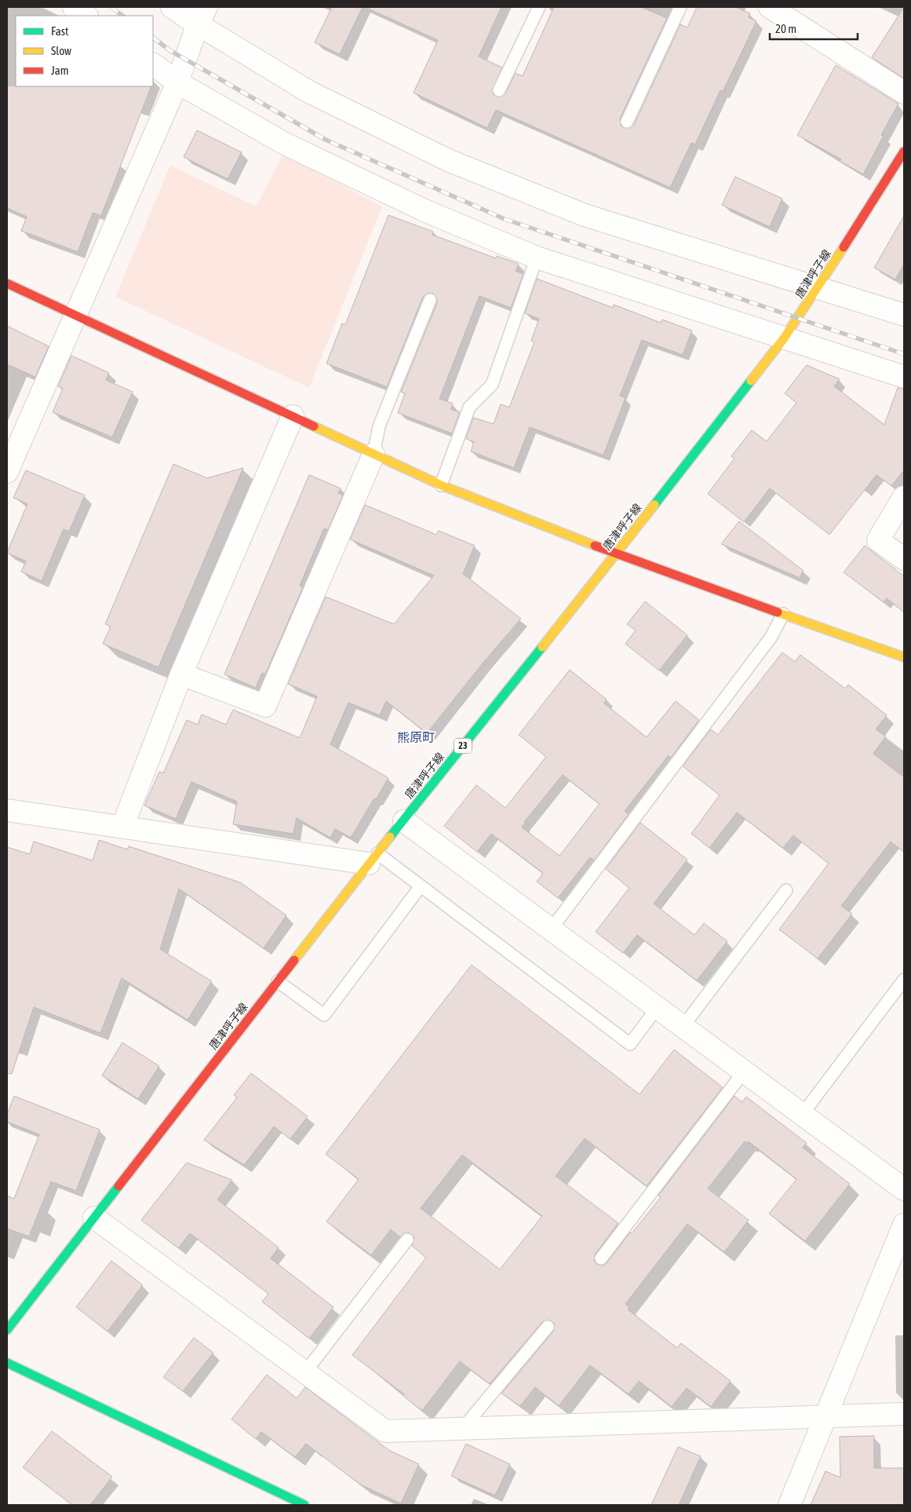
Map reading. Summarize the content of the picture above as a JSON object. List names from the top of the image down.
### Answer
{
  "streets": {
    "main road": ["唐津呼子線", "23"]
  },
  "districts": ["熊原町"],
  "legend": ["Fast", "Slow", "Jam"],
  "scale_bar": "20 m"
}
